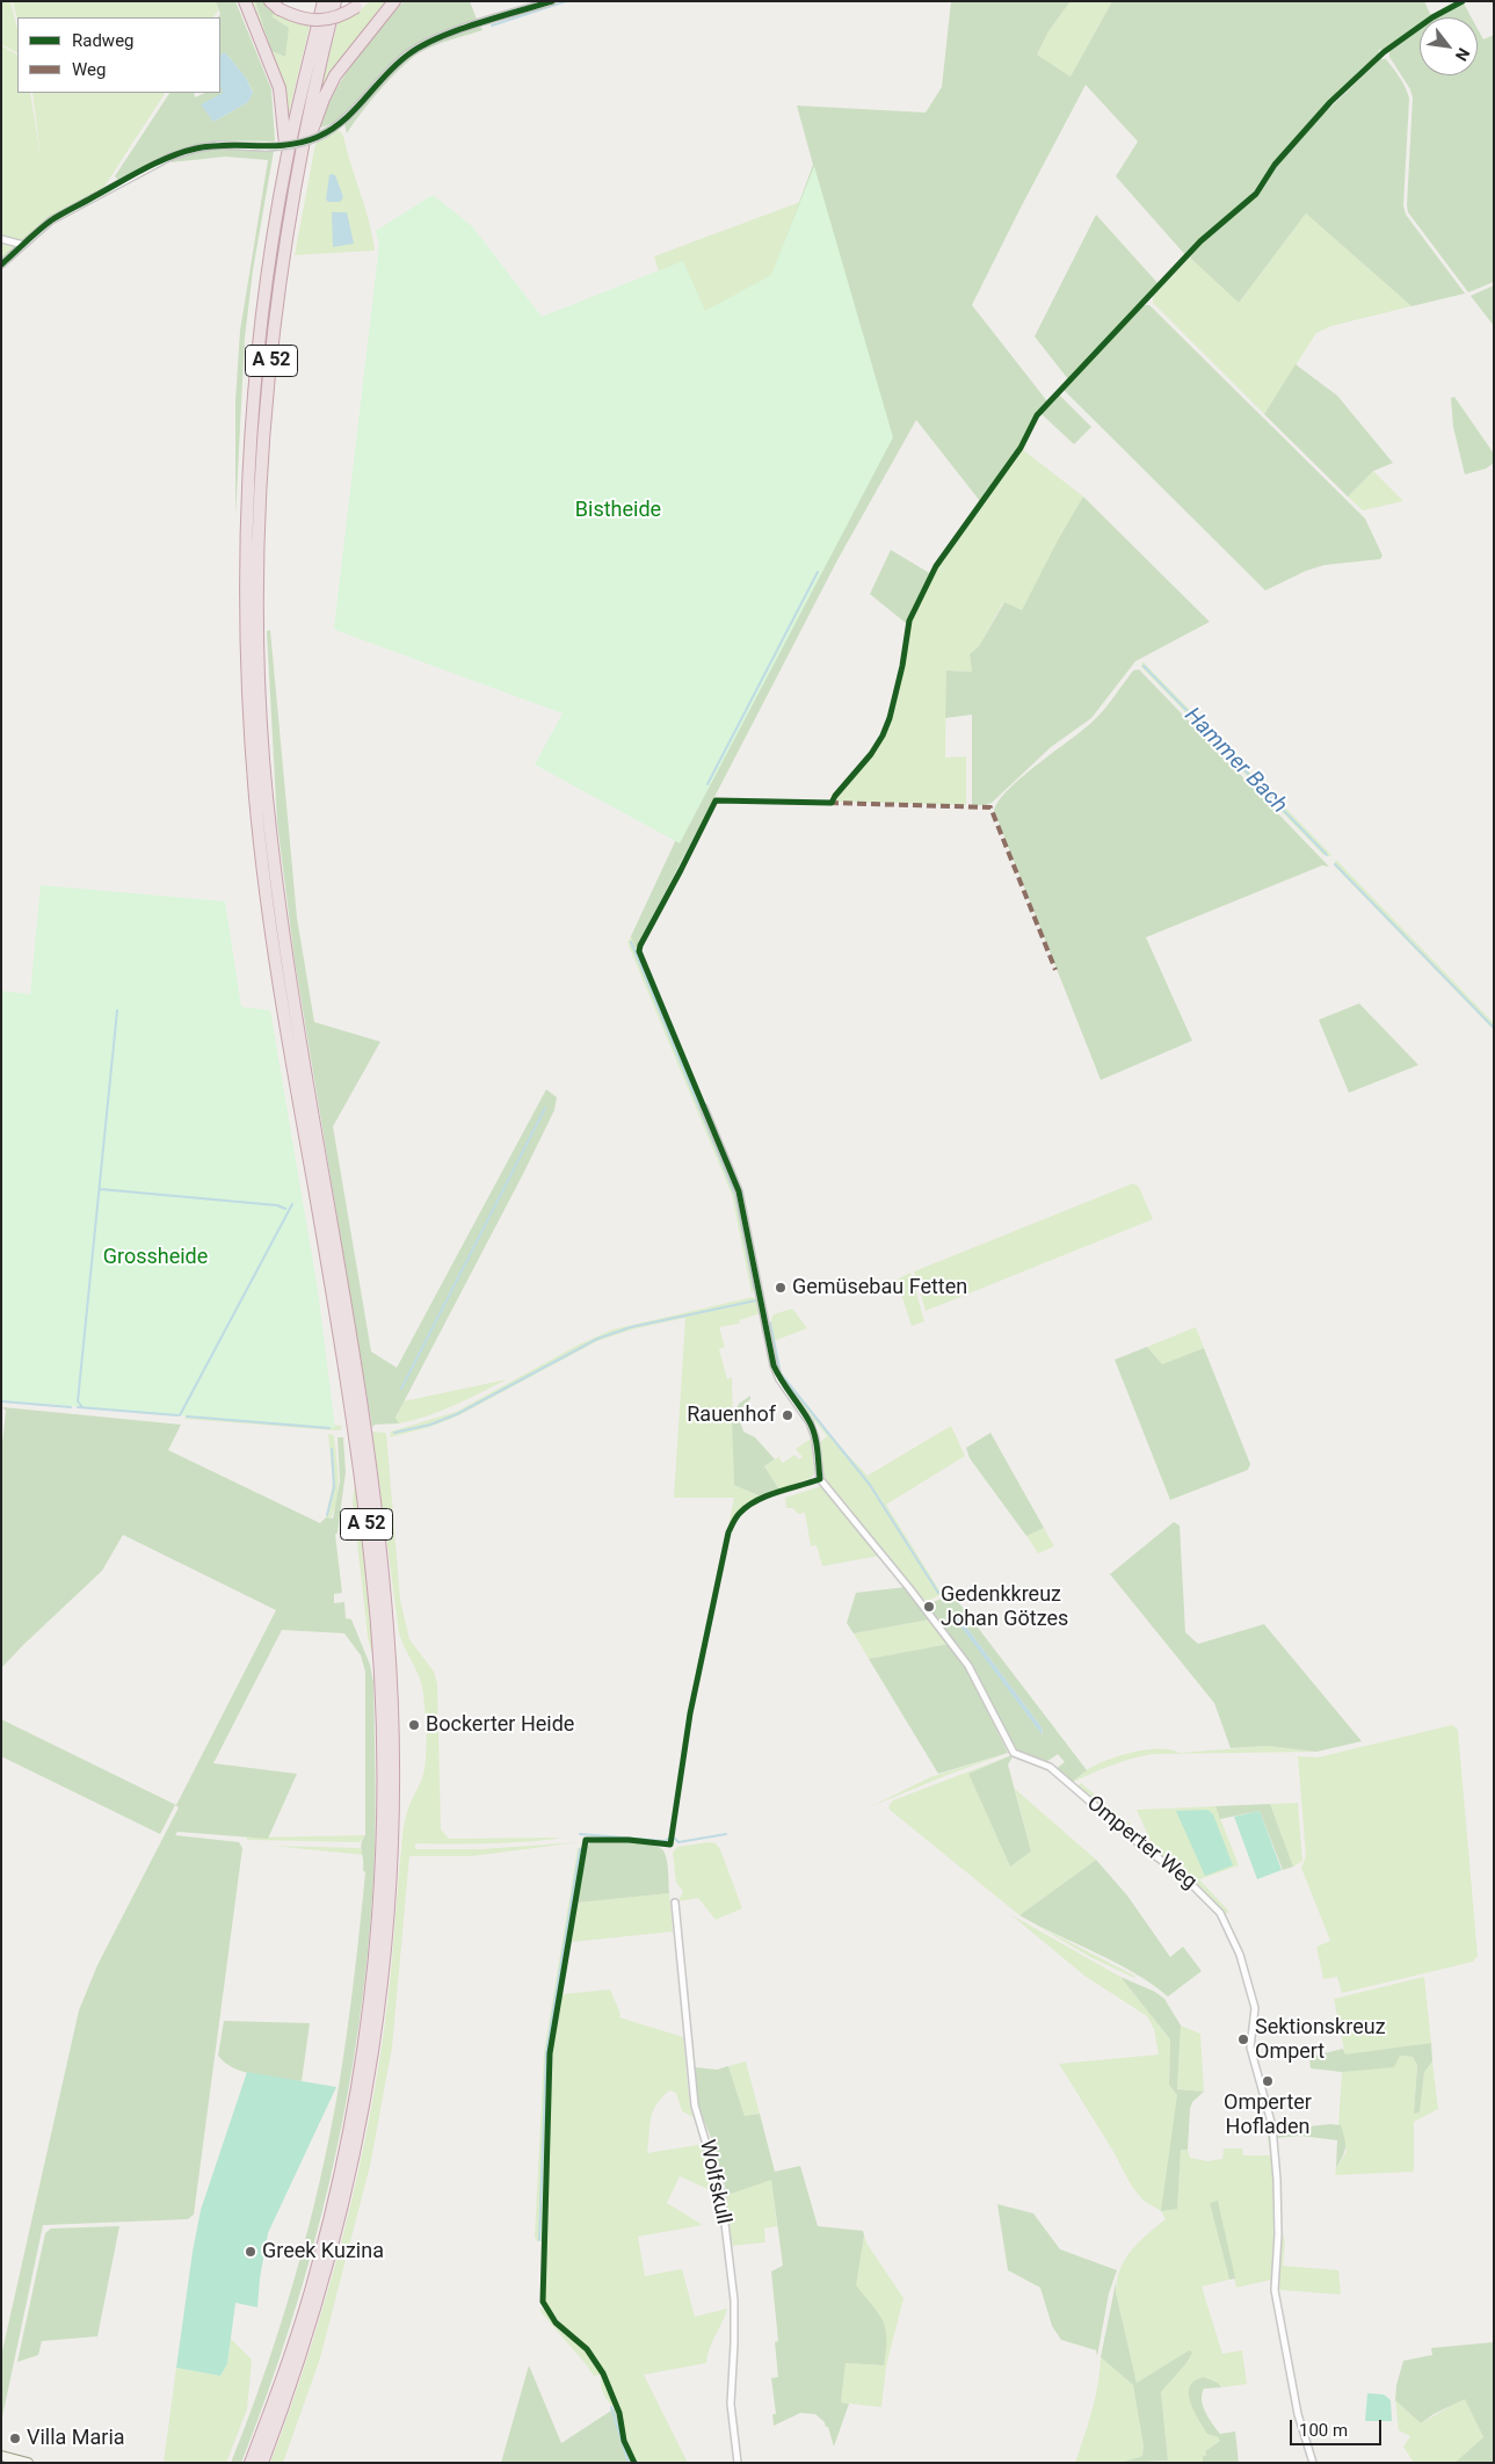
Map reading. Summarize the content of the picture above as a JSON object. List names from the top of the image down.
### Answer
{
  "streets": {
    "highway": ["A 52"],
    "street": ["Omperter Weg", "Wolfskull"]
  },
  "water": ["Hammer Bach"],
  "parks": ["Bistheide", "Grossheide"],
  "places": [
    "Gemüsebau Fetten",
    "Rauenhof",
    "Gedenkkreuz Johan Götzes",
    "Bockerter Heide",
    "Sektionskreuz Ompert",
    "Omperter Hofladen",
    "Greek Kuzina",
    "Villa Maria"
  ],
  "legend": ["Radweg", "Weg"],
  "scale_bar": "100 m",
  "north": "bottom right"
}
